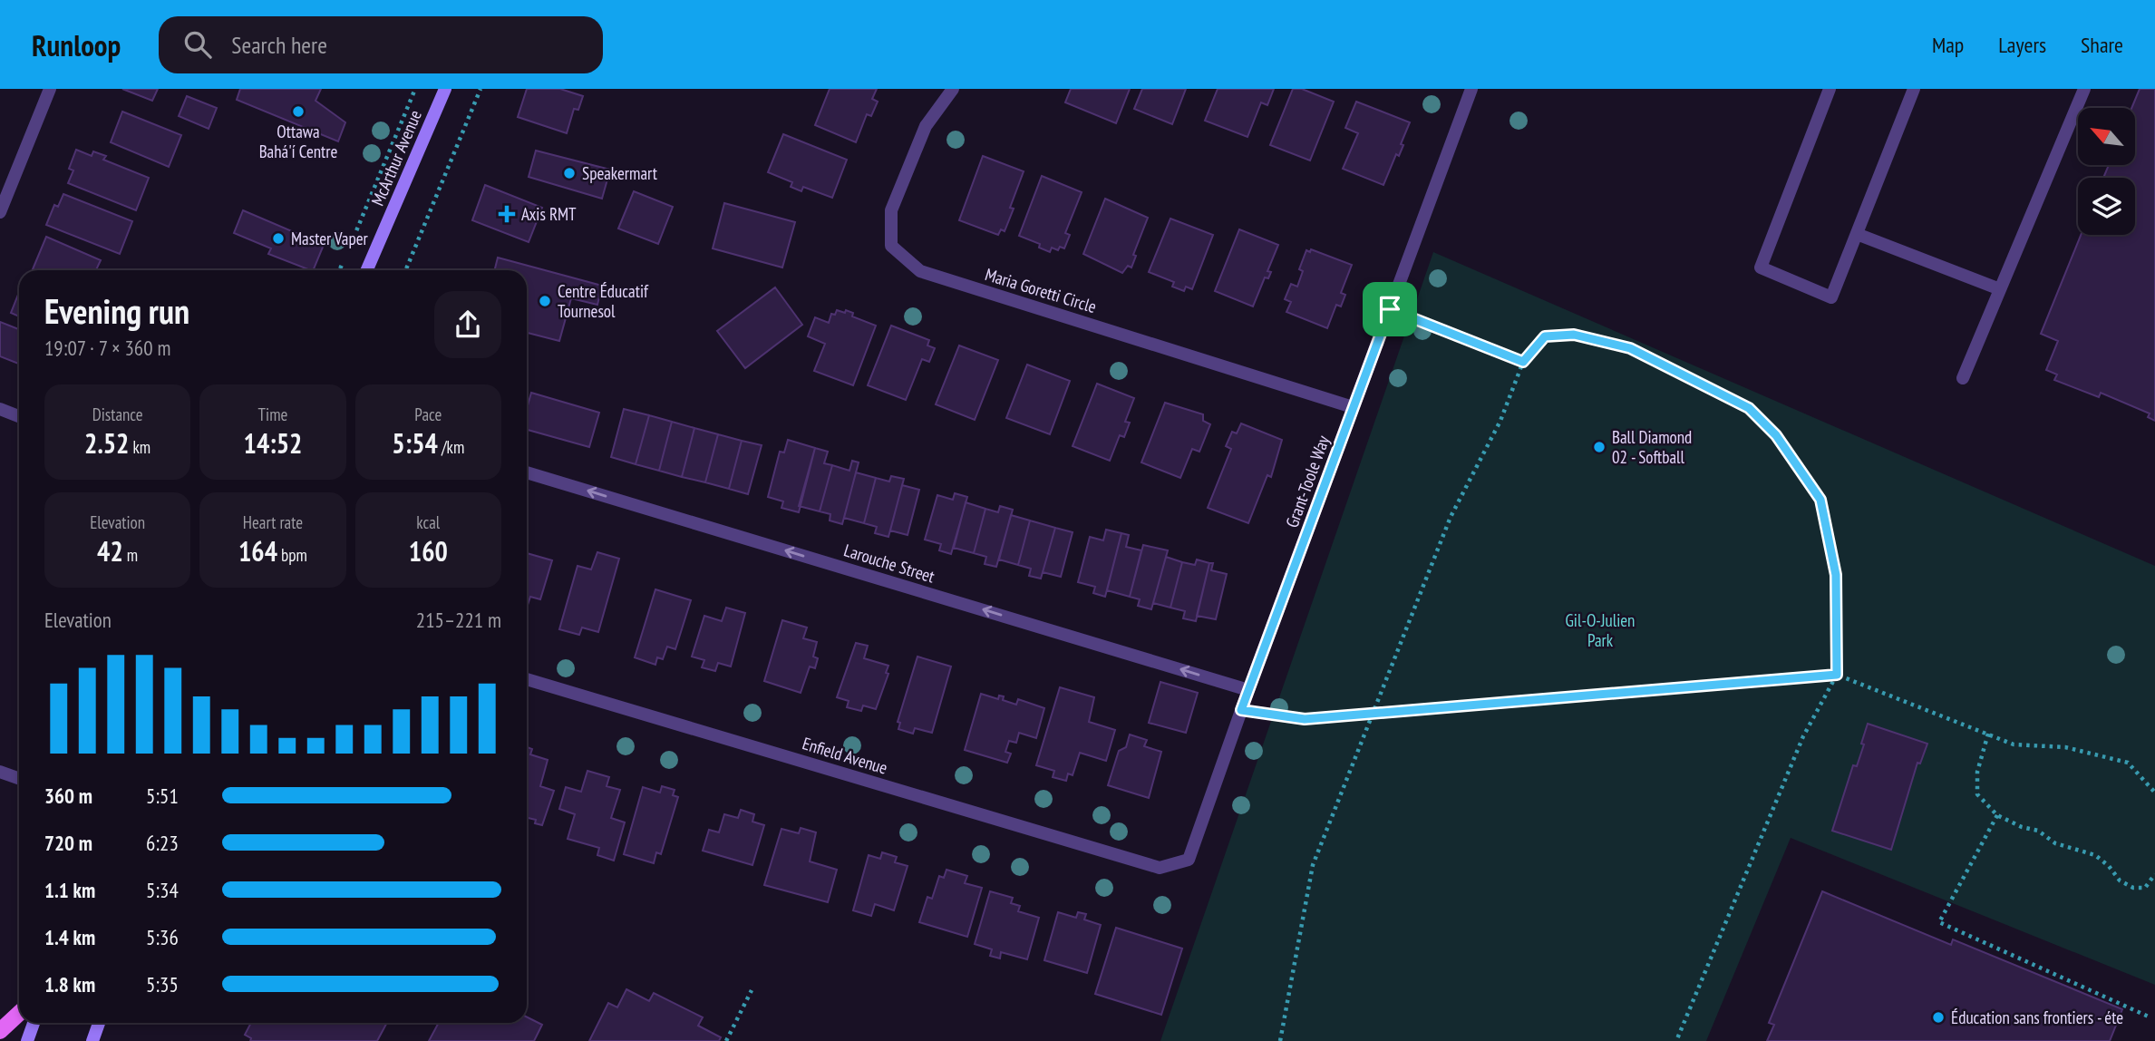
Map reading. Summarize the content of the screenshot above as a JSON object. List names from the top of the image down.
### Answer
{
  "streets": {
    "main road": ["McArthur Avenue"],
    "street": [
      "Maria Goretti Circle",
      "Grant-Toole Way",
      "Larouche Street",
      "Enfield Avenue"
    ]
  },
  "crossings": [
    ["Maria Goretti Circle", "Grant-Toole Way"],
    ["Grant-Toole Way", "Larouche Street"],
    ["Grant-Toole Way", "Enfield Avenue"]
  ],
  "one_way": ["Larouche Street"],
  "parks": ["Gil-O-Julien Park"],
  "places": {
    "other": [
      "Ottawa Bahá'í Centre",
      "Speakermart",
      "Master Vaper",
      "Centre Éducatif Tournesol",
      "Ball Diamond 02 - Softball",
      "Éducation sans frontiers - éte"
    ],
    "health": ["Axis RMT"]
  },
  "north": "top left",
  "page": {
    "header": "Runloop",
    "search": "Search here",
    "nav": ["Map", "Layers", "Share"],
    "heading": ["Evening run", "19:07 · 7 × 360 m"],
    "stats": [
      ["Distance", "2.52 km"],
      ["Time", "14:52"],
      ["Pace", "5:54 /km"],
      ["Elevation", "42 m"],
      ["Heart rate", "164 bpm"],
      ["kcal", "160"]
    ],
    "chart": ["Elevation", "215–221 m"],
    "list": [
      {
        "name": "360 m",
        "note": "5:51"
      },
      {
        "name": "720 m",
        "note": "6:23"
      },
      {
        "name": "1.1 km",
        "note": "5:34"
      },
      {
        "name": "1.4 km",
        "note": "5:36"
      },
      {
        "name": "1.8 km",
        "note": "5:35"
      }
    ]
  }
}
